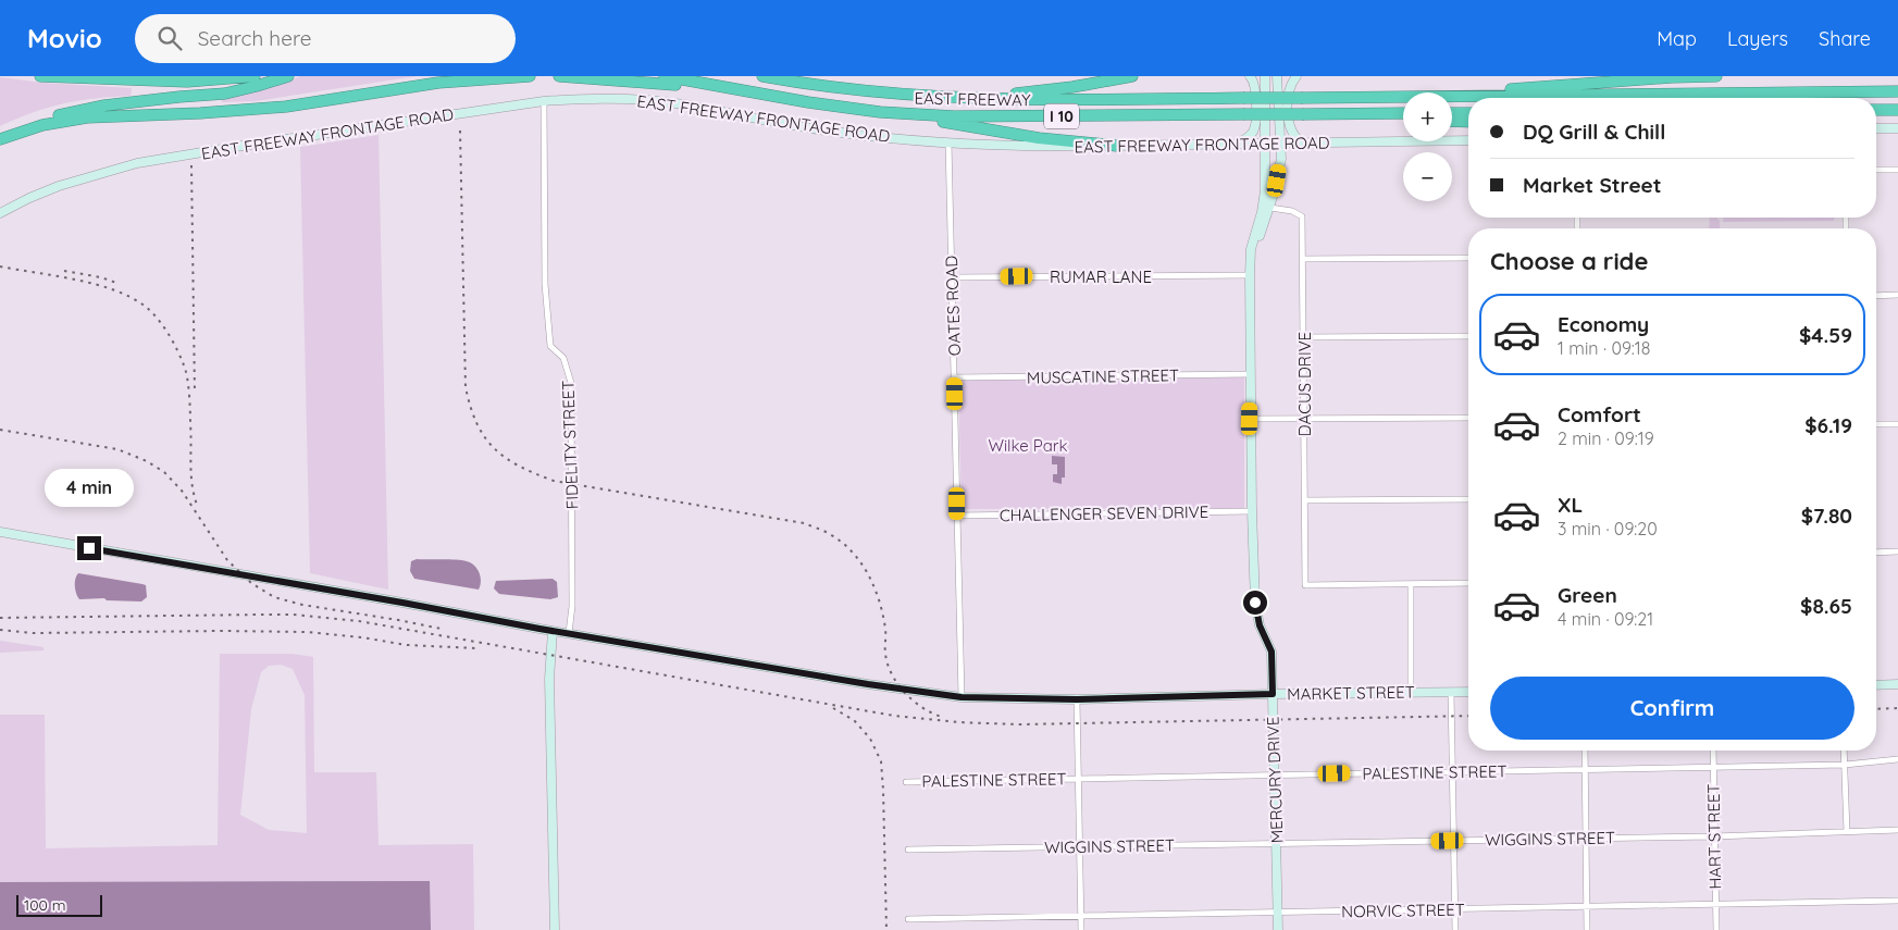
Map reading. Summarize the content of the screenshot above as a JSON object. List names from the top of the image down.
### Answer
{
  "streets": {
    "highway": ["EAST FREEWAY", "I 10"],
    "main road": ["EAST FREEWAY FRONTAGE ROAD", "MARKET STREET", "MERCURY DRIVE"],
    "street": [
      "RUMAR LANE",
      "OATES ROAD",
      "MUSCATINE STREET",
      "DACUS DRIVE",
      "FIDELITY STREET",
      "CHALLENGER SEVEN DRIVE",
      "PALESTINE STREET",
      "HART STREET",
      "WIGGINS STREET",
      "NORVIC STREET"
    ]
  },
  "crossings": [
    ["EAST FREEWAY FRONTAGE ROAD", "OATES ROAD"],
    ["EAST FREEWAY FRONTAGE ROAD", "FIDELITY STREET"],
    ["EAST FREEWAY FRONTAGE ROAD", "MERCURY DRIVE"],
    ["RUMAR LANE", "OATES ROAD"],
    ["RUMAR LANE", "MERCURY DRIVE"],
    ["OATES ROAD", "MUSCATINE STREET"],
    ["OATES ROAD", "CHALLENGER SEVEN DRIVE"],
    ["OATES ROAD", "MARKET STREET"],
    ["MUSCATINE STREET", "MERCURY DRIVE"],
    ["DACUS DRIVE", "MERCURY DRIVE"],
    ["FIDELITY STREET", "MARKET STREET"],
    ["CHALLENGER SEVEN DRIVE", "MERCURY DRIVE"],
    ["MARKET STREET", "MERCURY DRIVE"],
    ["PALESTINE STREET", "MERCURY DRIVE"],
    ["PALESTINE STREET", "HART STREET"],
    ["MERCURY DRIVE", "WIGGINS STREET"],
    ["MERCURY DRIVE", "NORVIC STREET"],
    ["HART STREET", "WIGGINS STREET"],
    ["HART STREET", "NORVIC STREET"]
  ],
  "parks": ["Wilke Park"],
  "scale_bar": "100 m",
  "page": {
    "header": "Movio",
    "search": "Search here",
    "nav": ["Map", "Layers", "Share"],
    "map_buttons": ["+", "−"],
    "banner": ["DQ Grill & Chill", "Market Street"],
    "heading": "Choose a ride",
    "list": [
      {
        "name": "Economy",
        "note": "1 min · 09:18",
        "value": "$4.59"
      },
      {
        "name": "Comfort",
        "note": "2 min · 09:19",
        "value": "$6.19"
      },
      {
        "name": "XL",
        "note": "3 min · 09:20",
        "value": "$7.80"
      },
      {
        "name": "Green",
        "note": "4 min · 09:21",
        "value": "$8.65"
      }
    ],
    "bubble": "4 min",
    "buttons": "Confirm",
    "scale": "100 m"
  }
}
